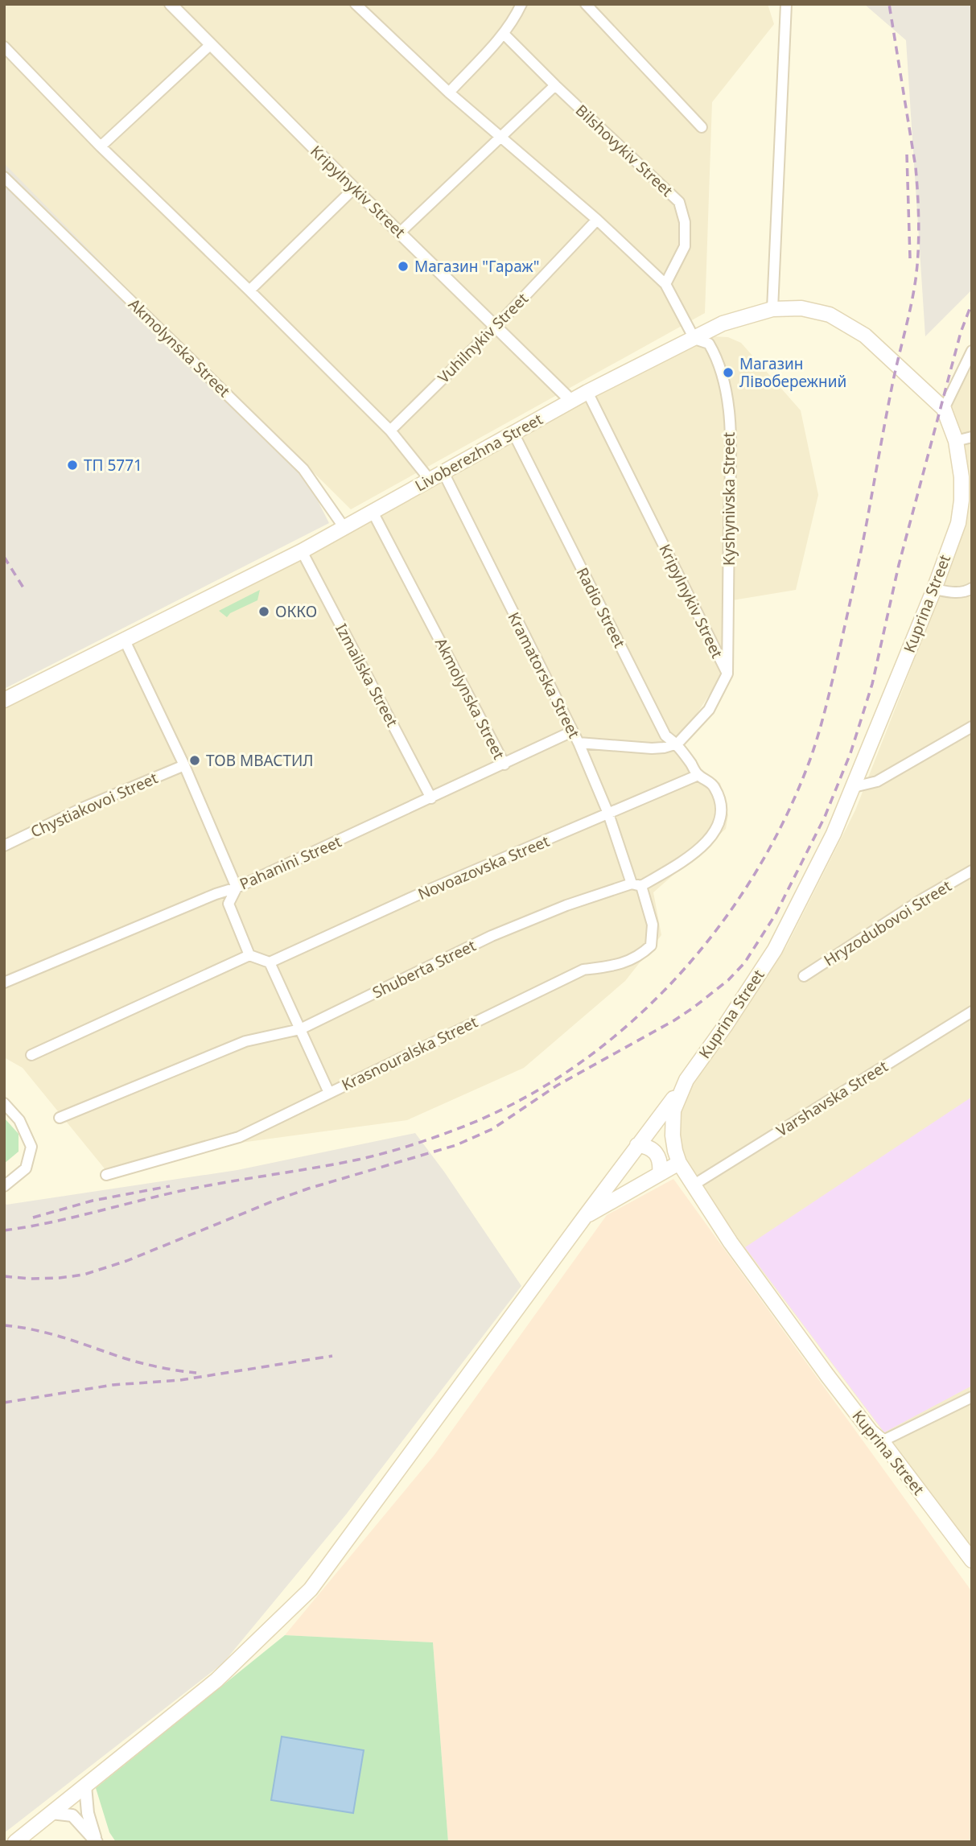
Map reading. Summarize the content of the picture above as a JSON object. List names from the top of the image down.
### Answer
{
  "streets": {
    "main road": ["Livoberezhna Street", "Kuprina Street"],
    "street": [
      "Bilshovykiv Street",
      "Kripylnykiv Street",
      "Vuhilnykiv Street",
      "Akmolynska Street",
      "Kyshynivska Street",
      "Radio Street",
      "Izmailska Street",
      "Kramatorska Street",
      "Chystiakovoi Street",
      "Pahanini Street",
      "Novoazovska Street",
      "Hryzodubovoi Street",
      "Shuberta Street",
      "Krasnouralska Street",
      "Varshavska Street"
    ]
  },
  "crossings": [
    ["Kripylnykiv Street", "Vuhilnykiv Street"],
    ["Kripylnykiv Street", "Livoberezhna Street"],
    ["Kripylnykiv Street", "Kyshynivska Street"],
    ["Kripylnykiv Street", "Radio Street"],
    ["Akmolynska Street", "Livoberezhna Street"],
    ["Akmolynska Street", "Pahanini Street"],
    ["Livoberezhna Street", "Kyshynivska Street"],
    ["Livoberezhna Street", "Kuprina Street"],
    ["Livoberezhna Street", "Radio Street"],
    ["Livoberezhna Street", "Izmailska Street"],
    ["Livoberezhna Street", "Kramatorska Street"],
    ["Kuprina Street", "Varshavska Street"],
    ["Radio Street", "Novoazovska Street"],
    ["Radio Street", "Shuberta Street"],
    ["Izmailska Street", "Pahanini Street"],
    ["Kramatorska Street", "Pahanini Street"],
    ["Kramatorska Street", "Novoazovska Street"],
    ["Kramatorska Street", "Shuberta Street"],
    ["Kramatorska Street", "Krasnouralska Street"],
    ["Novoazovska Street", "Shuberta Street"],
    ["Shuberta Street", "Krasnouralska Street"]
  ],
  "places": [
    "Магазин \"Гараж\"",
    "Магазин Лівобережний",
    "ТП 5771",
    "ОККО",
    "ТОВ МВАСТИЛ"
  ]
}
